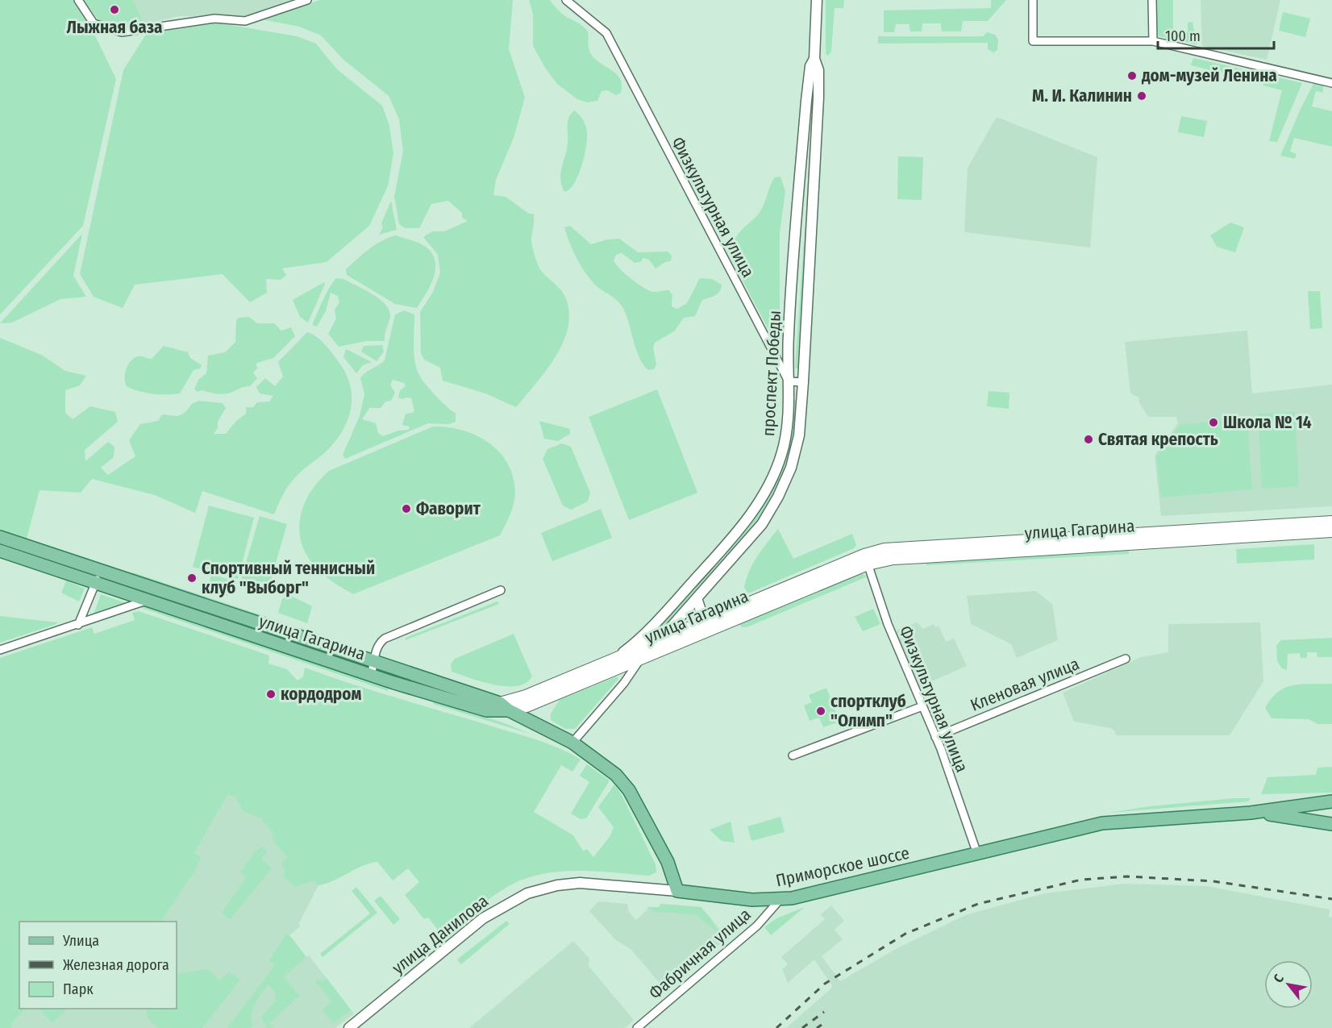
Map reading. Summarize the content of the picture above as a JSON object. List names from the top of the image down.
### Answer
{
  "streets": {
    "main road": ["улица Гагарина", "Приморское шоссе"],
    "street": [
      "Физкультурная улица",
      "проспект Победы",
      "Кленовая улица",
      "улица Данилова",
      "Фабричная улица"
    ]
  },
  "crossings": [
    ["Физкультурная улица", "проспект Победы"],
    ["Физкультурная улица", "улица Гагарина"],
    ["Физкультурная улица", "Кленовая улица"],
    ["Физкультурная улица", "Приморское шоссе"],
    ["проспект Победы", "улица Гагарина"],
    ["Приморское шоссе", "улица Данилова"],
    ["Приморское шоссе", "Фабричная улица"]
  ],
  "places": [
    "Лыжная база",
    "дом-музей Ленина",
    "М. И. Калинин",
    "Школа № 14",
    "Святая крепость",
    "Фаворит",
    "Спортивный теннисный клуб \"Выборг\"",
    "кордодром",
    "спортклуб \"Олимп\""
  ],
  "legend": ["Улица", "Железная дорога", "Парк"],
  "scale_bar": "100 m",
  "north": "top left"
}
